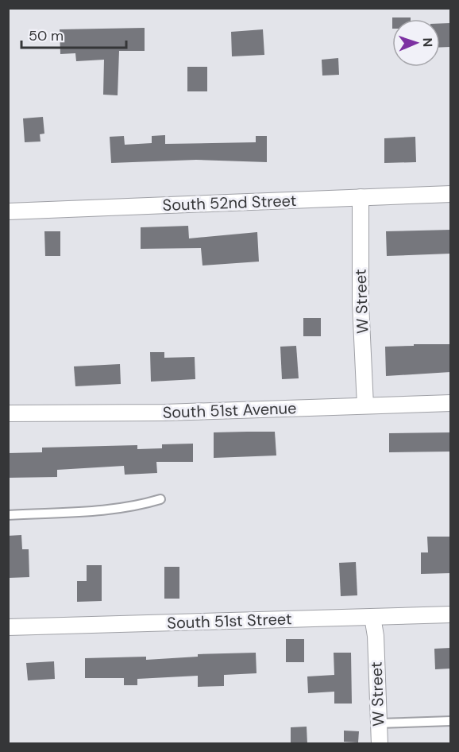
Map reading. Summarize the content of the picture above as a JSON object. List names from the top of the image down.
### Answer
{
  "streets": {
    "street": [
      "South 52nd Street",
      "W Street",
      "South 51st Avenue",
      "South 51st Street"
    ]
  },
  "crossings": [
    ["South 52nd Street", "W Street"],
    ["W Street", "South 51st Avenue"],
    ["W Street", "South 51st Street"]
  ],
  "scale_bar": "50 m",
  "north": "right"
}
